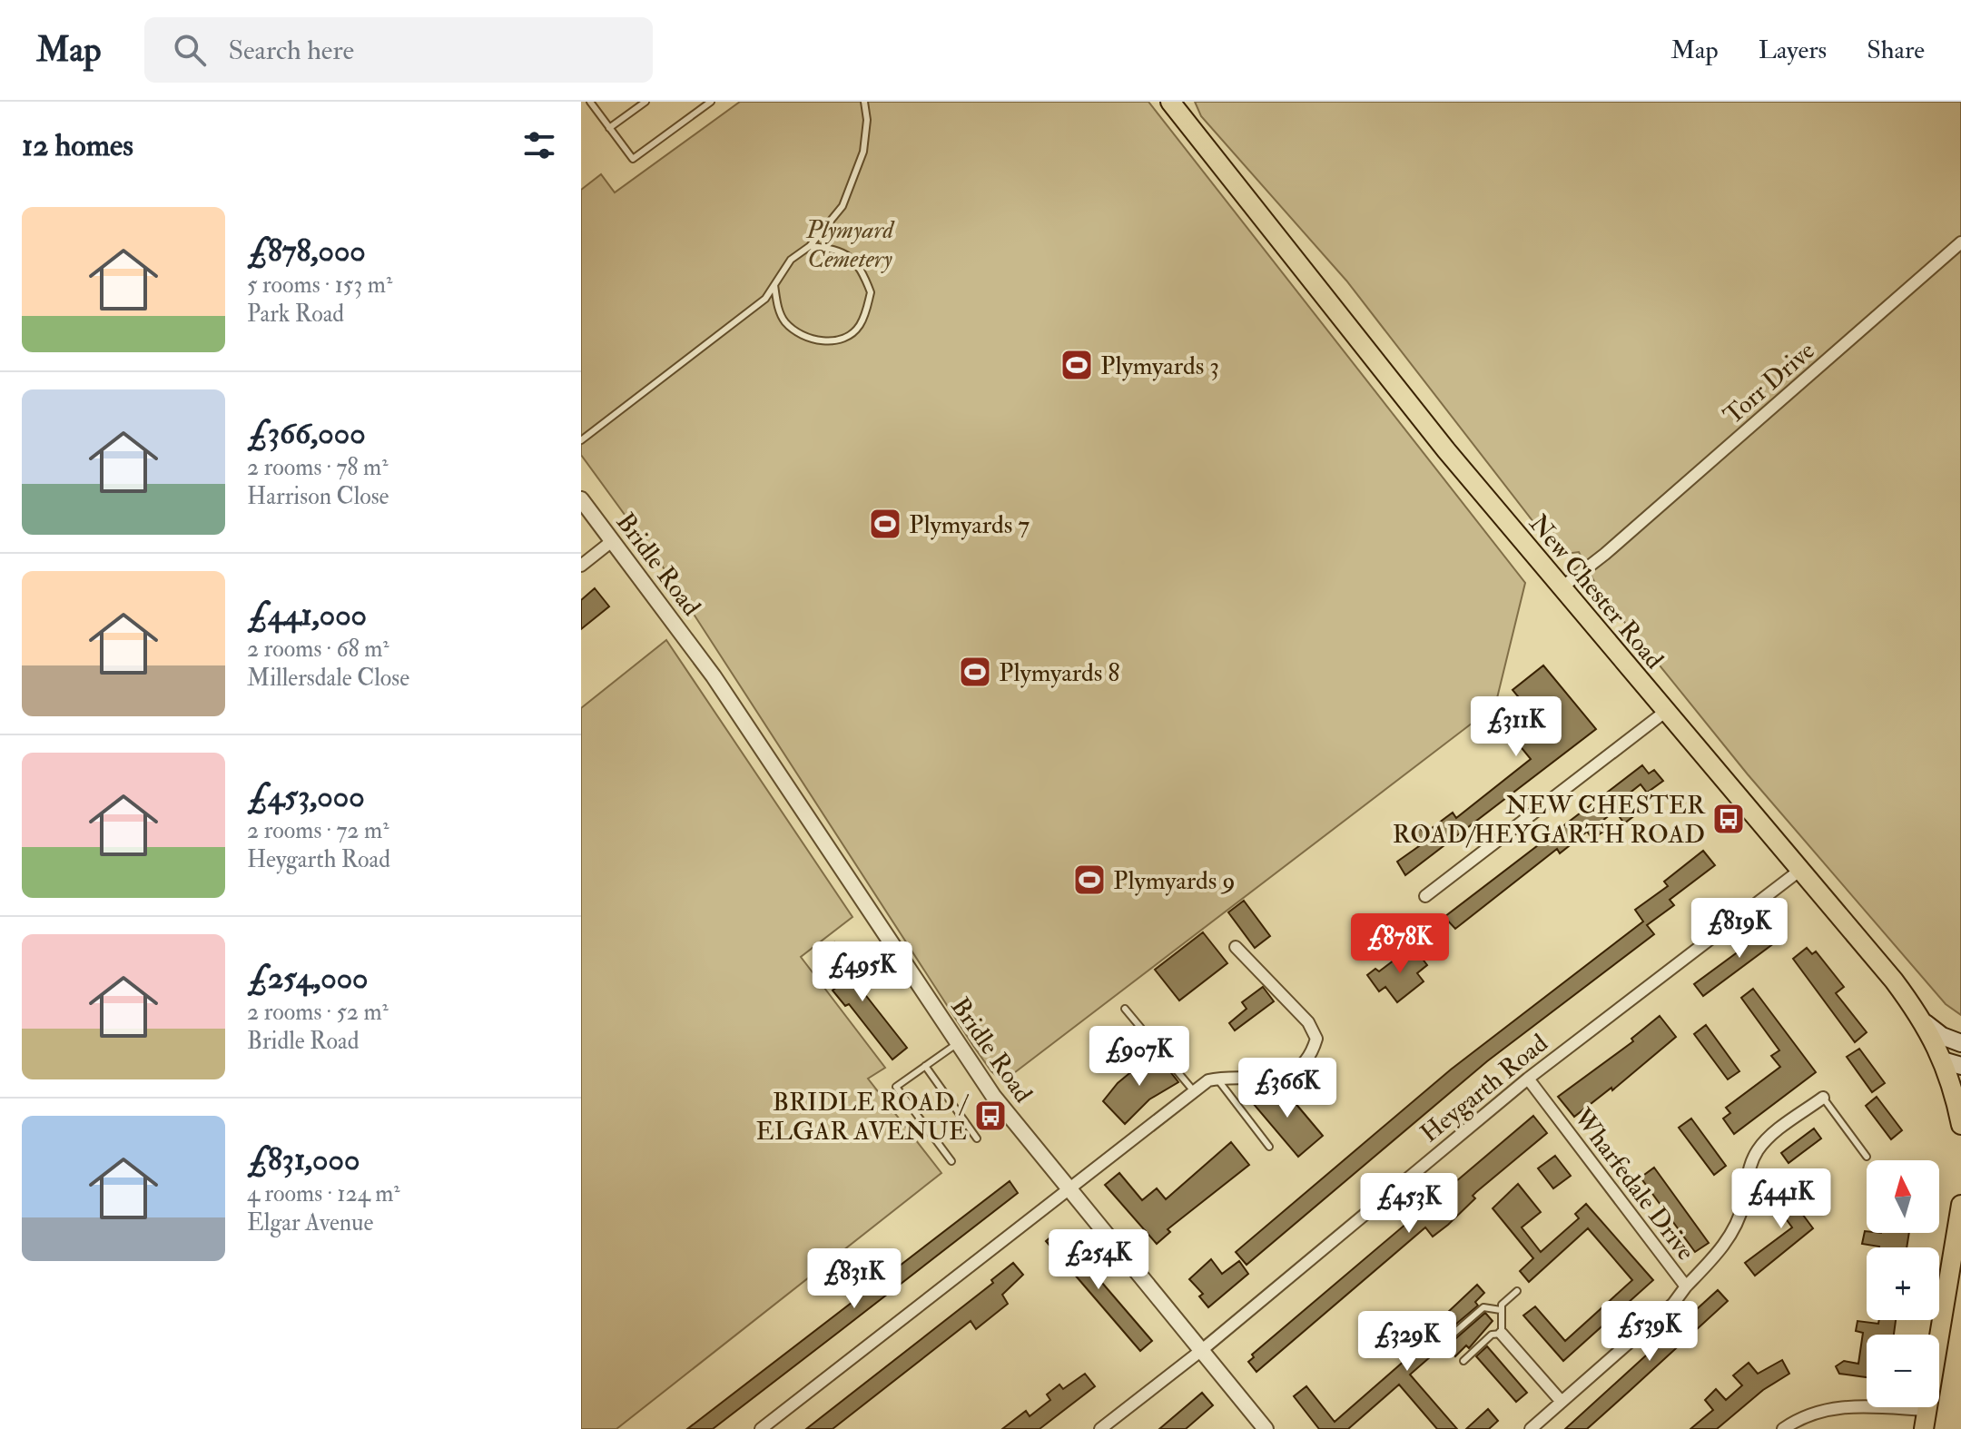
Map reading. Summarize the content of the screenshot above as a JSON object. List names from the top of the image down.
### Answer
{
  "streets": {
    "highway": ["New Chester Road"],
    "street": [
      "Torr Drive",
      "Bridle Road",
      "Heygarth Road",
      "Wharfedale Drive"
    ]
  },
  "crossings": [
    ["Torr Drive", "New Chester Road"],
    ["Bridle Road", "Heygarth Road"],
    ["New Chester Road", "Heygarth Road"],
    ["Heygarth Road", "Wharfedale Drive"]
  ],
  "parks": ["Plymyard Cemetery"],
  "places": {
    "sports": [
      "Plymyards 3",
      "Plymyards 7",
      "Plymyards 8",
      "Plymyards 9"
    ],
    "bus stop": ["NEW CHESTER ROAD/HEYGARTH ROAD", "BRIDLE ROAD / ELGAR AVENUE"]
  },
  "north": "top",
  "page": {
    "header": "Map",
    "search": "Search here",
    "nav": ["Map", "Layers", "Share"],
    "heading": "12 homes",
    "list": [
      {
        "name": "£878,000",
        "note": "5 rooms · 153 m² · Park Road"
      },
      {
        "name": "£366,000",
        "note": "2 rooms · 78 m² · Harrison Close"
      },
      {
        "name": "£441,000",
        "note": "2 rooms · 68 m² · Millersdale Close"
      },
      {
        "name": "£453,000",
        "note": "2 rooms · 72 m² · Heygarth Road"
      },
      {
        "name": "£254,000",
        "note": "2 rooms · 52 m² · Bridle Road"
      },
      {
        "name": "£831,000",
        "note": "4 rooms · 124 m² · Elgar Avenue"
      }
    ],
    "price": [
      "£311K",
      "£819K",
      "£878K",
      "£495K",
      "£907K",
      "£366K",
      "£441K",
      "£453K",
      "£254K",
      "£831K",
      "£539K",
      "£329K"
    ],
    "map_buttons": ["+", "−"]
  }
}
